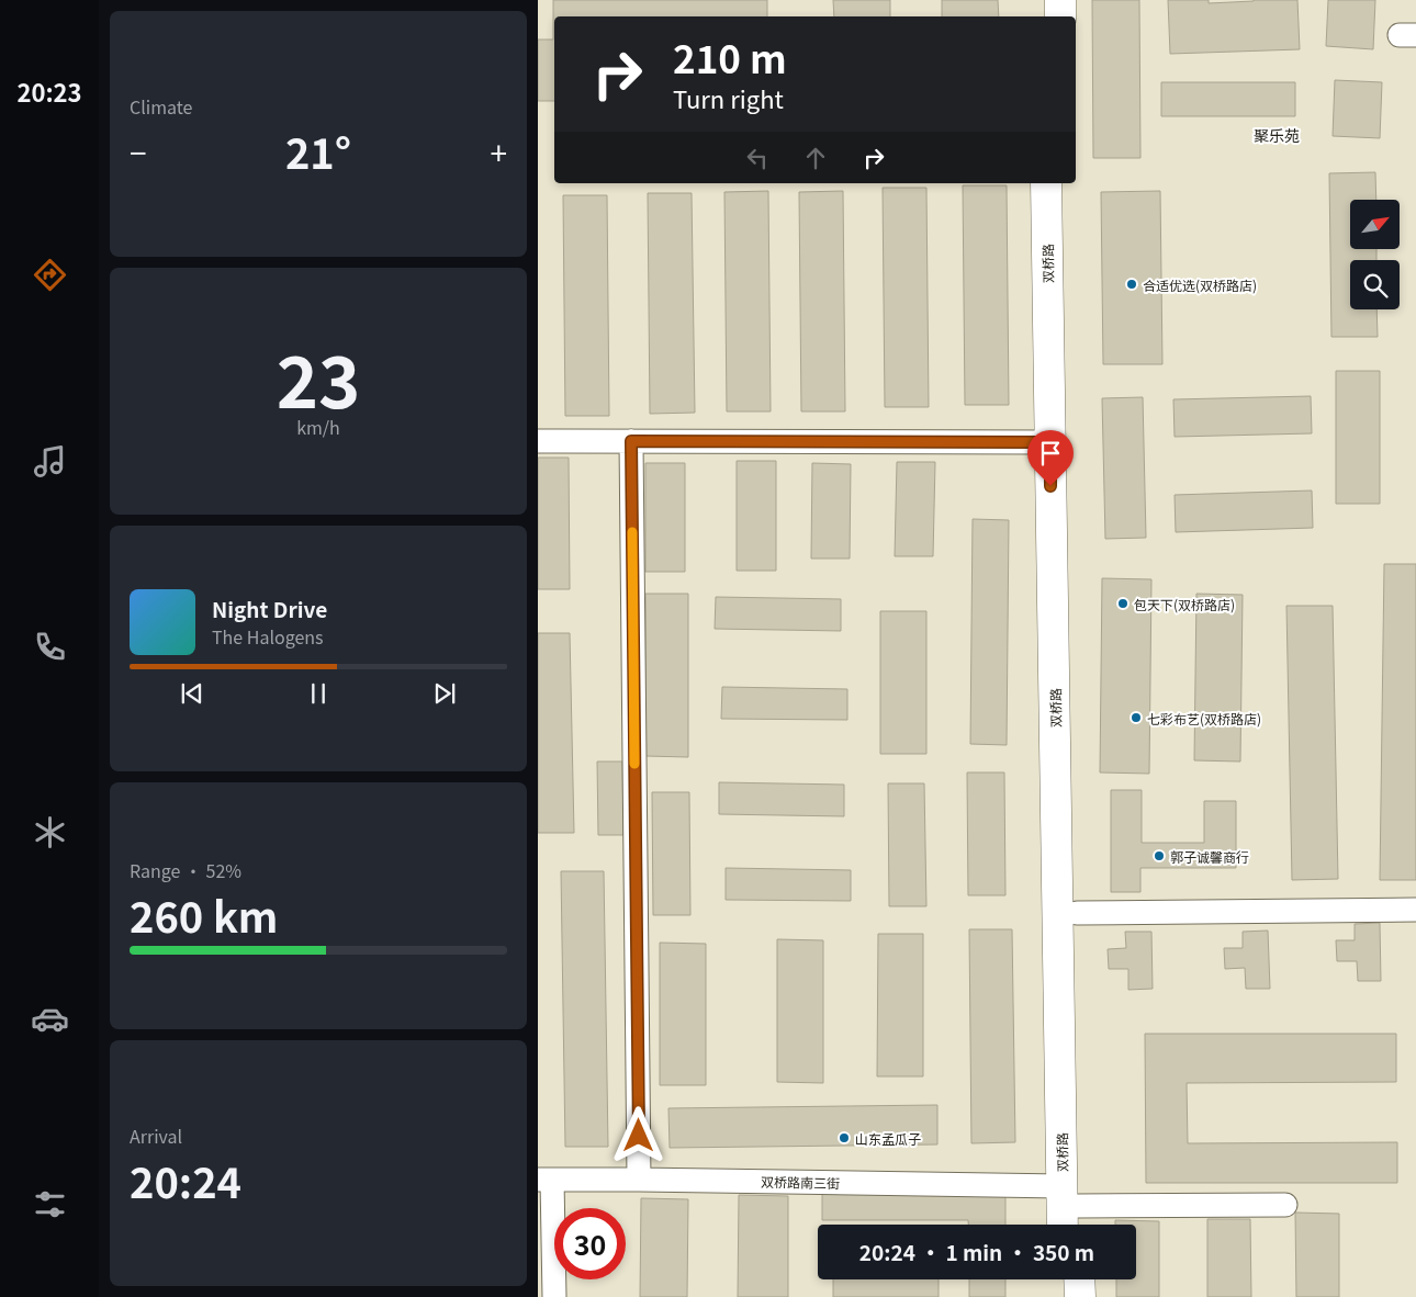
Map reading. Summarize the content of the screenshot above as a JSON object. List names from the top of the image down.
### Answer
{
  "streets": {
    "main road": ["双桥路"],
    "street": ["双桥路南三街"]
  },
  "crossings": [
    ["双桥路", "双桥路南三街"]
  ],
  "districts": ["聚乐苑"],
  "places": [
    "合适优选(双桥路店)",
    "包天下(双桥路店)",
    "七彩布艺(双桥路店)",
    "郭子诚馨商行",
    "山东孟瓜子"
  ],
  "north": "top right",
  "page": {
    "tabs": "20:23",
    "tile": [
      "Climate",
      ["23", "km/h"],
      ["Range · 52%", "260 km"],
      ["Arrival", "20:24"]
    ],
    "turn": ["210 m", "Turn right"],
    "heat": ["−", "21°", "+"],
    "song": ["Night Drive", "The Halogens"],
    "limit": "30",
    "trip": "20:24 · 1 min · 350 m"
  }
}
